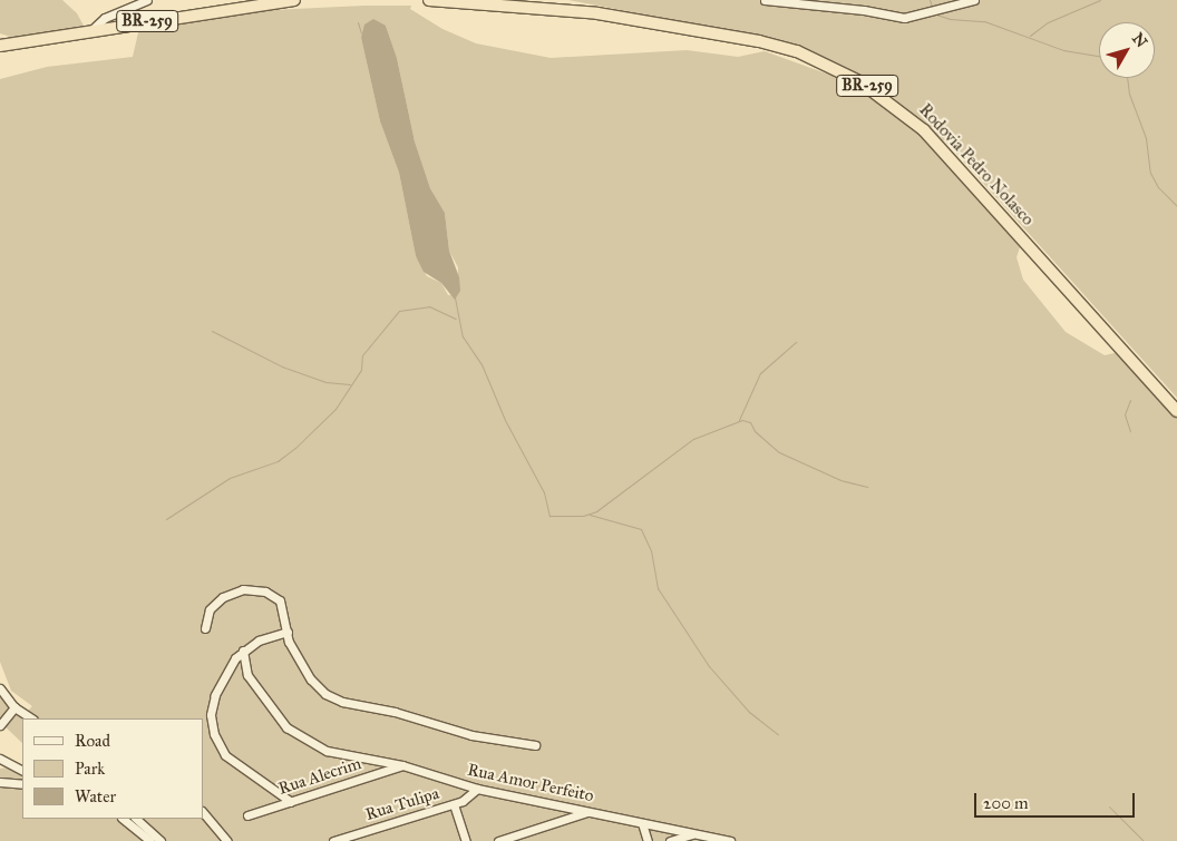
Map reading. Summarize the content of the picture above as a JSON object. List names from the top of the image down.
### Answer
{
  "streets": {
    "highway": ["BR-259", "Rodovia Pedro Nolasco"],
    "street": ["Rua Alecrim", "Rua Amor Perfeito", "Rua Tulipa"]
  },
  "crossings": [
    ["Rua Alecrim", "Rua Amor Perfeito"],
    ["Rua Amor Perfeito", "Rua Tulipa"]
  ],
  "legend": ["Road", "Park", "Water"],
  "scale_bar": "200 m",
  "north": "top right"
}
